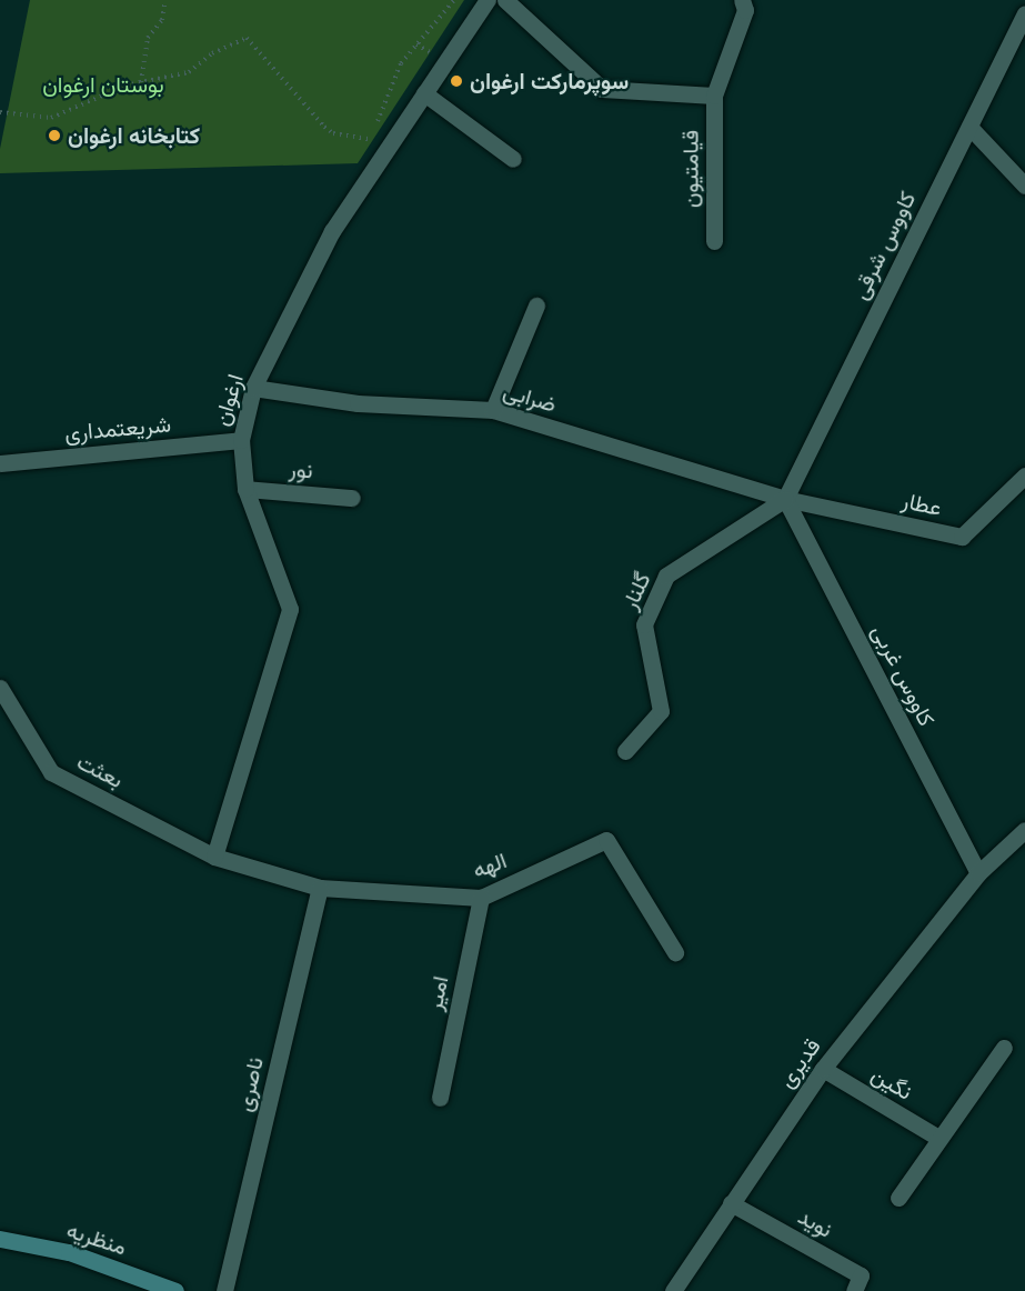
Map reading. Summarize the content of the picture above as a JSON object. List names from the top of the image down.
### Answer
{
  "streets": {
    "street": [
      "قیامتیون",
      "کاووس شرقی",
      "ضرابی",
      "ارغوان",
      "شریعتمداری",
      "نور",
      "عطار",
      "گلنار",
      "کاووس غربی",
      "بعثت",
      "الهه",
      "امیر",
      "قدیری",
      "نگین",
      "ناصری",
      "نوید",
      "منظریه"
    ]
  },
  "crossings": [
    ["کاووس شرقی", "ضرابی"],
    ["کاووس شرقی", "عطار"],
    ["کاووس شرقی", "گلنار"],
    ["کاووس شرقی", "کاووس غربی"],
    ["ضرابی", "ارغوان"],
    ["ضرابی", "عطار"],
    ["ضرابی", "گلنار"],
    ["ضرابی", "کاووس غربی"],
    ["ارغوان", "شریعتمداری"],
    ["ارغوان", "نور"],
    ["ارغوان", "بعثت"],
    ["ارغوان", "الهه"],
    ["عطار", "گلنار"],
    ["عطار", "کاووس غربی"],
    ["گلنار", "کاووس غربی"],
    ["کاووس غربی", "قدیری"],
    ["بعثت", "الهه"],
    ["الهه", "امیر"],
    ["الهه", "ناصری"],
    ["قدیری", "نگین"],
    ["قدیری", "نوید"]
  ],
  "parks": ["بوستان ارغوان"],
  "places": ["سوپرمارکت ارغوان", "کتابخانه ارغوان"]
}
